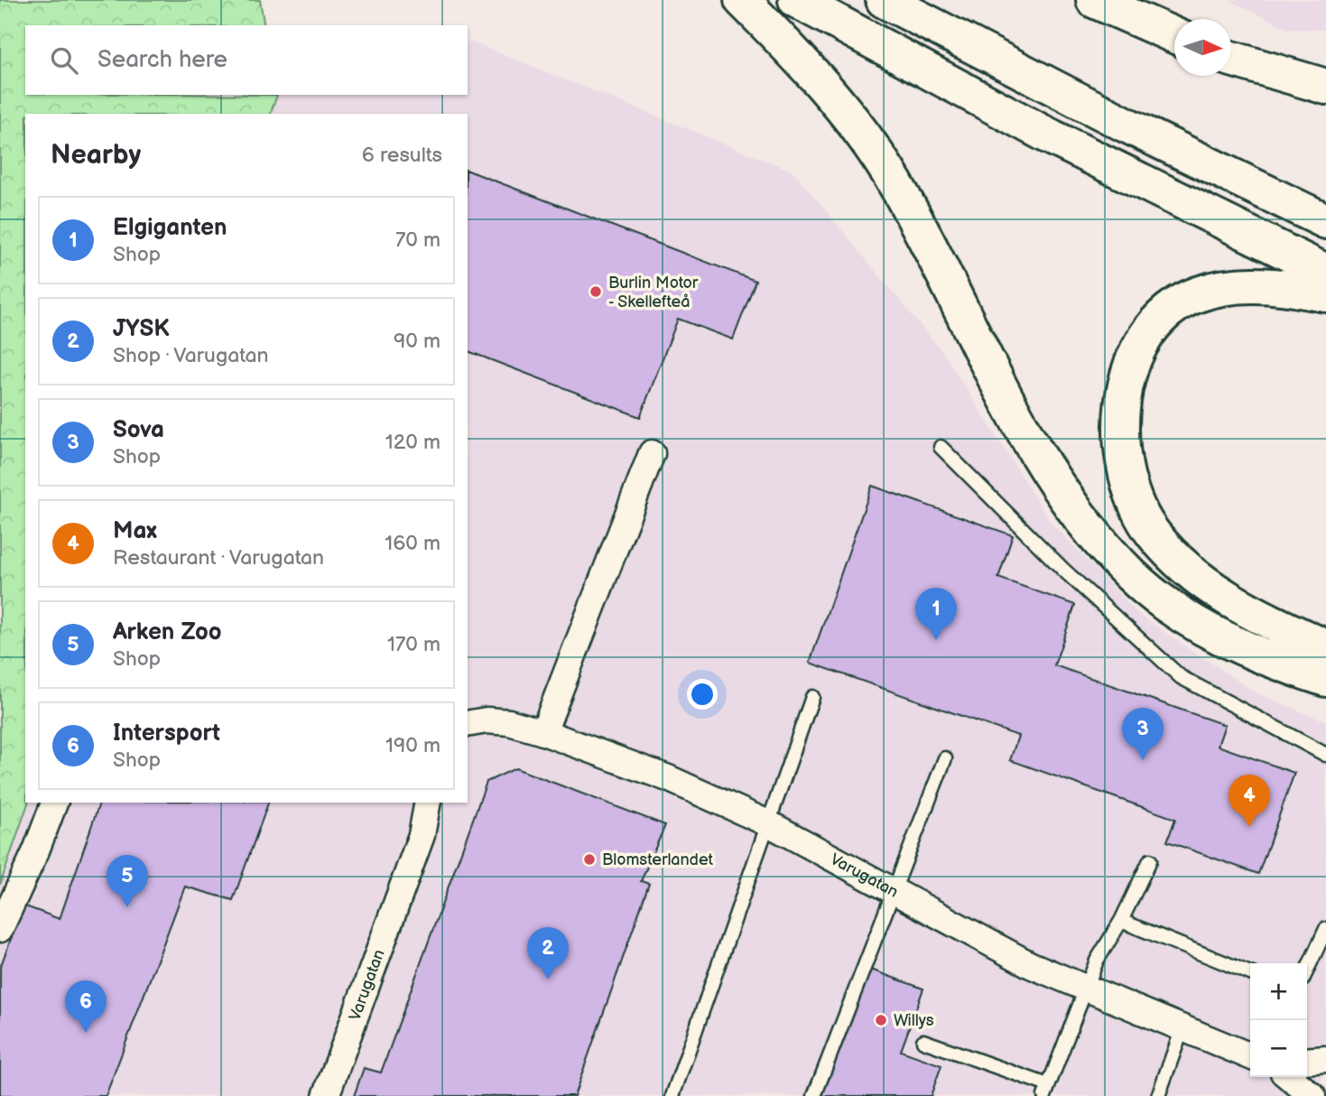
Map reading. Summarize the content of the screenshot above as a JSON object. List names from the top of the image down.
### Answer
{
  "streets": {
    "street": ["Varugatan"]
  },
  "places": ["Burlin Motor - Skellefteå", "Blomsterlandet", "Willys"],
  "north": "right",
  "page": {
    "search": "Search here",
    "heading": ["Nearby", "6 results"],
    "list": [
      {
        "mark": "1",
        "name": "Elgiganten",
        "note": "Shop",
        "value": "70 m"
      },
      {
        "mark": "2",
        "name": "JYSK",
        "note": "Shop · Varugatan",
        "value": "90 m"
      },
      {
        "mark": "3",
        "name": "Sova",
        "note": "Shop",
        "value": "120 m"
      },
      {
        "mark": "4",
        "name": "Max",
        "note": "Restaurant · Varugatan",
        "value": "160 m"
      },
      {
        "mark": "5",
        "name": "Arken Zoo",
        "note": "Shop",
        "value": "170 m"
      },
      {
        "mark": "6",
        "name": "Intersport",
        "note": "Shop",
        "value": "190 m"
      }
    ],
    "pins": [
      "1",
      "3",
      "4",
      "5",
      "2",
      "6"
    ],
    "map_buttons": ["+", "−"]
  }
}
